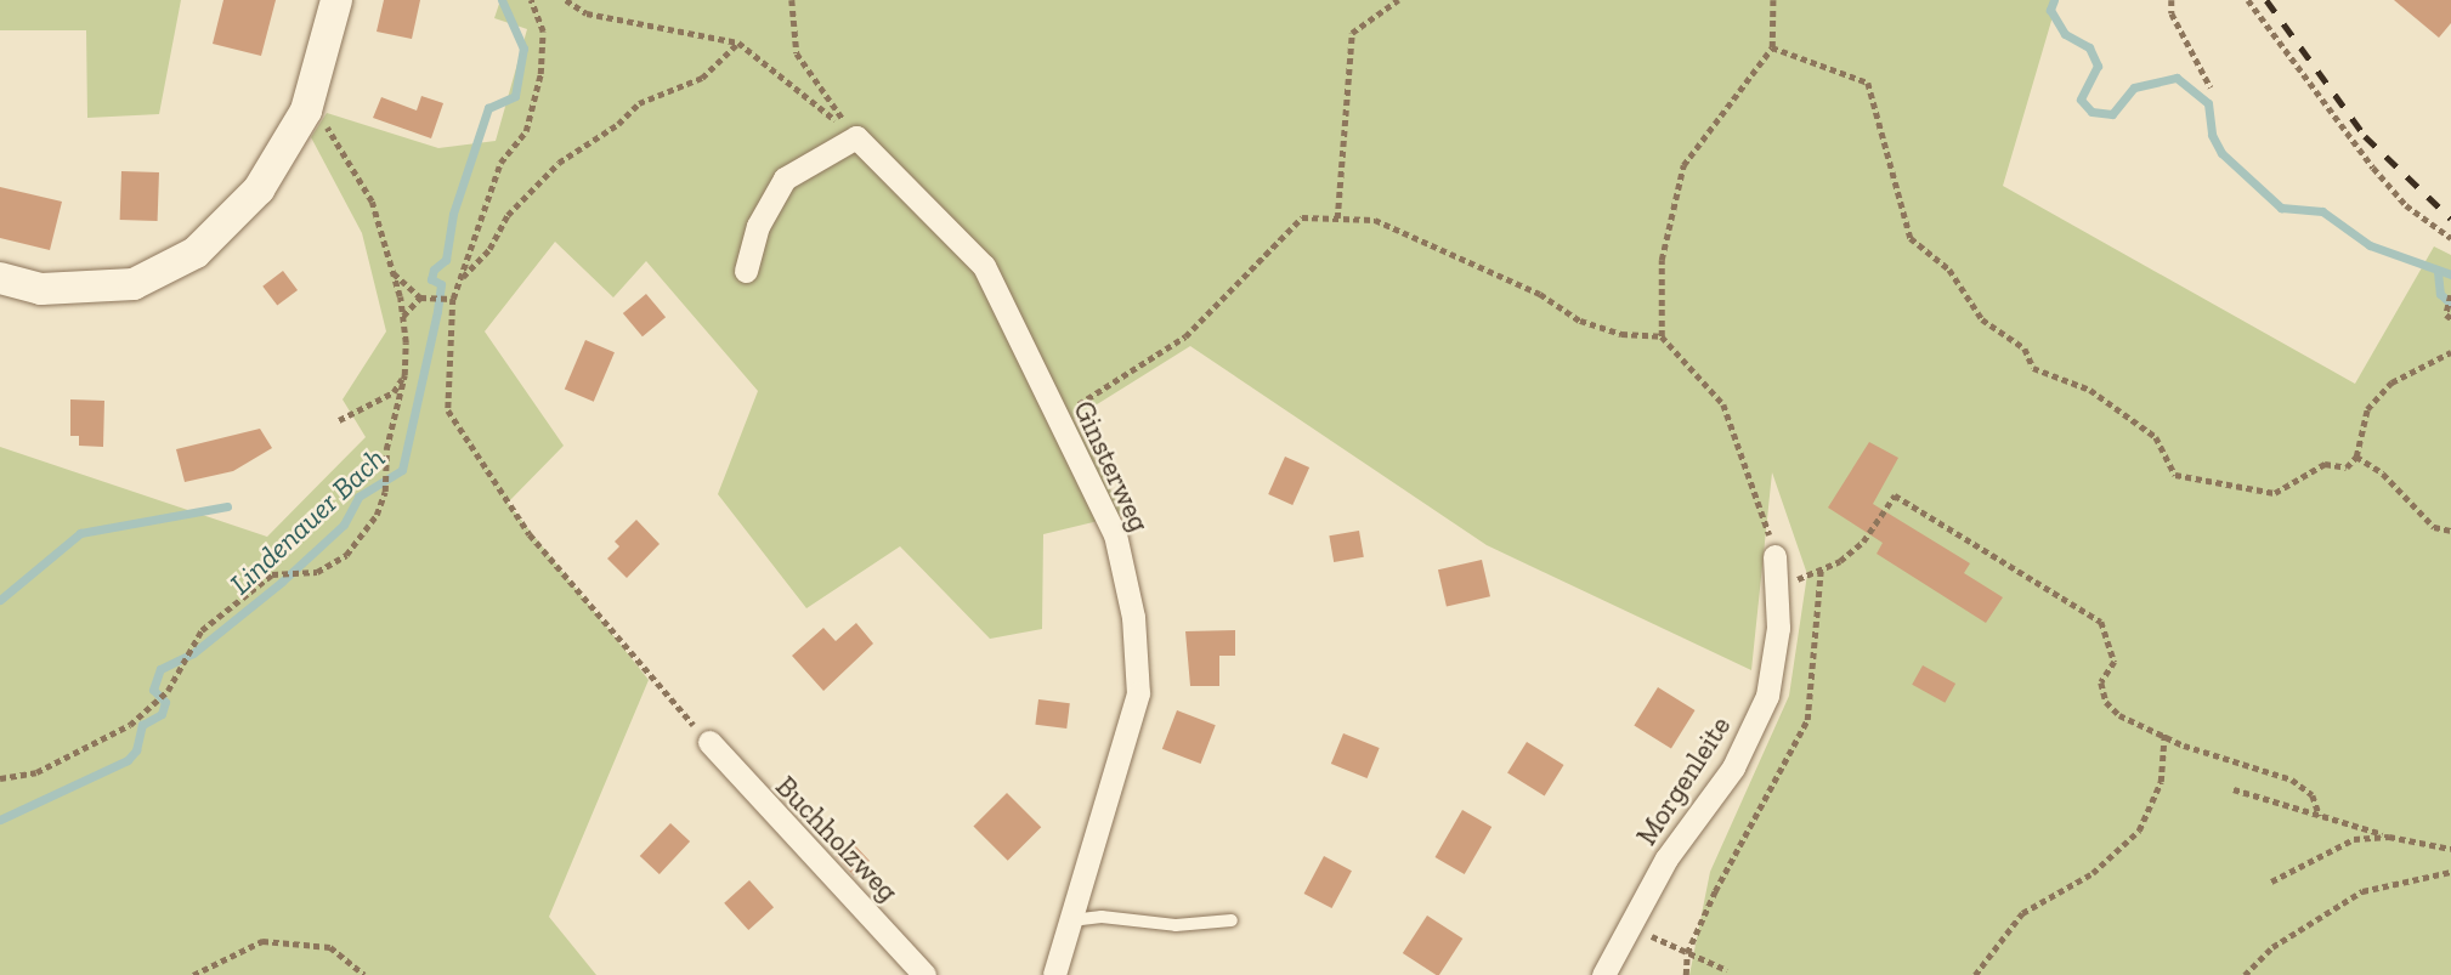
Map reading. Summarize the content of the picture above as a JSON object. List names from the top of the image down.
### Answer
{
  "streets": {
    "street": ["Ginsterweg", "Morgenleite", "Buchholzweg"]
  },
  "water": ["Lindenauer Bach"]
}
